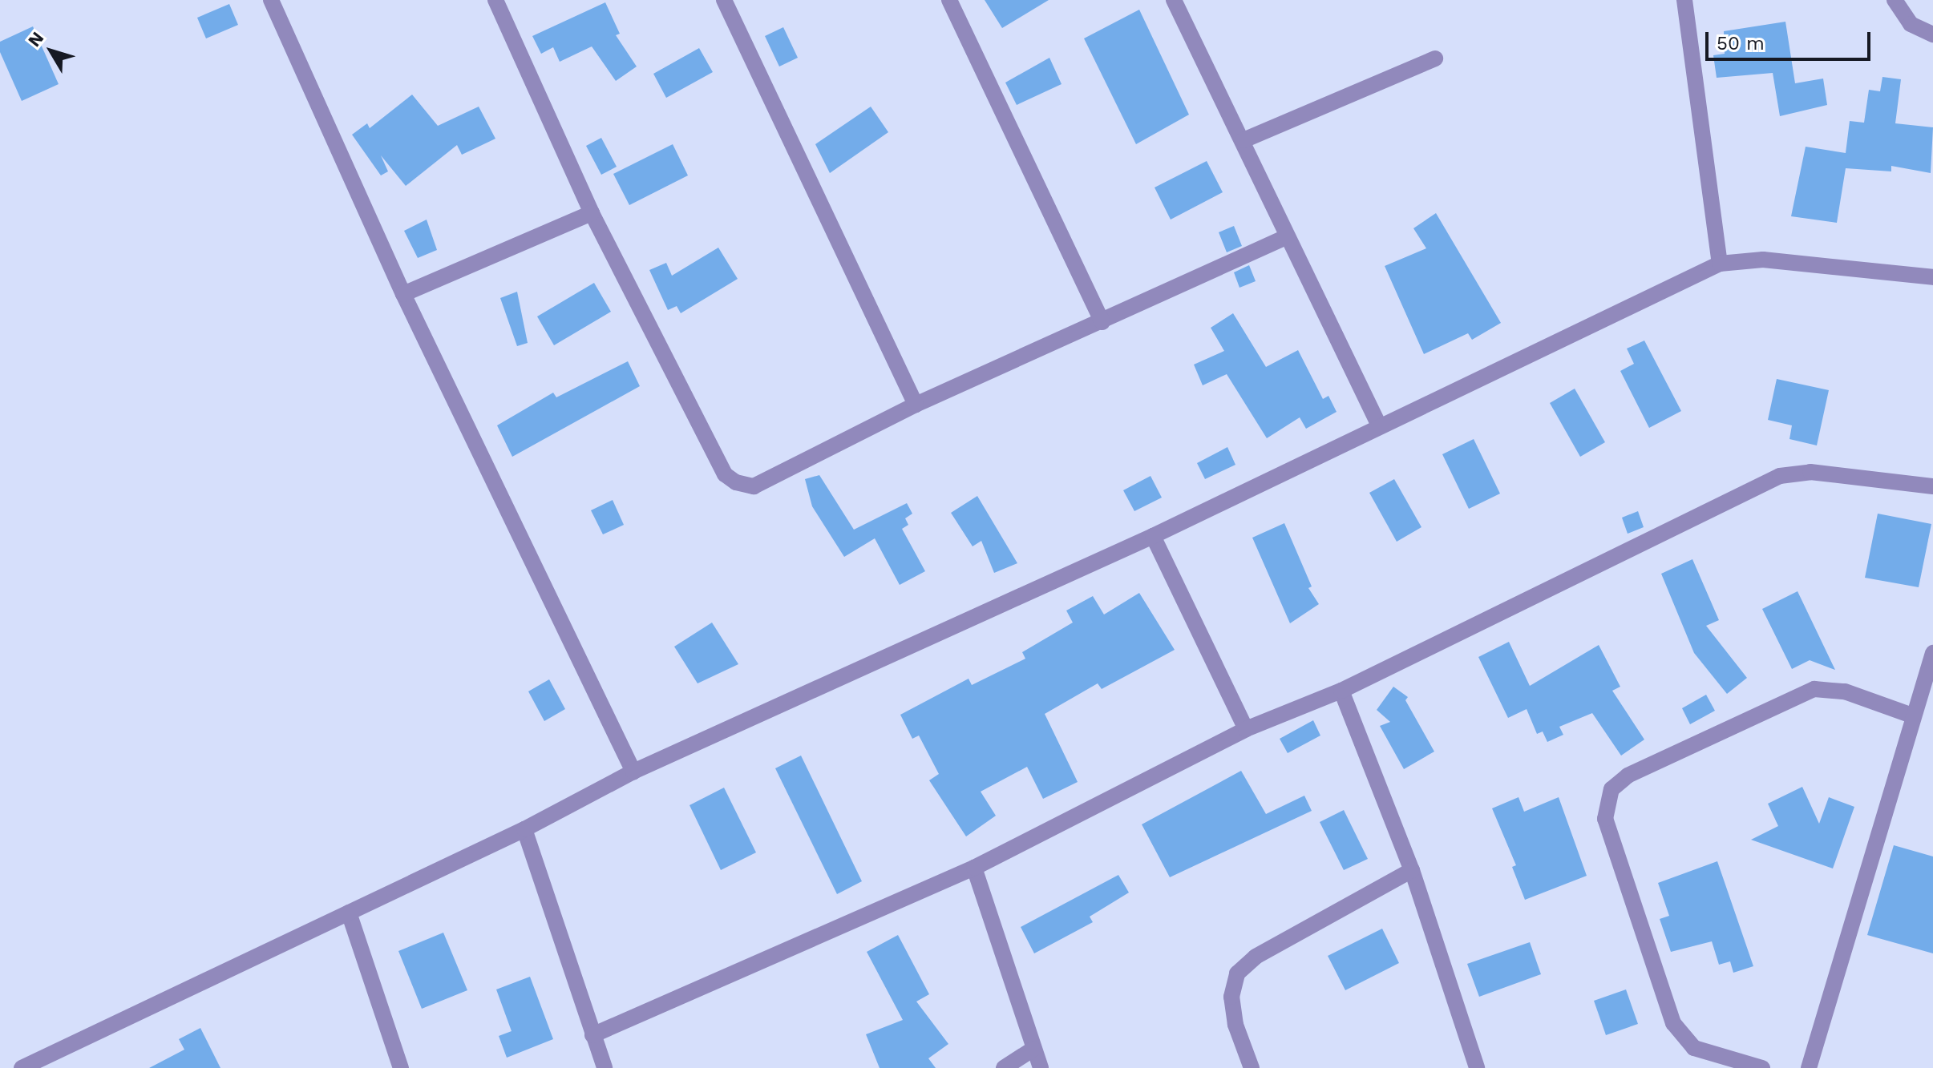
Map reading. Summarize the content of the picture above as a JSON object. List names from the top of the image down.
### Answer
{
  "scale_bar": "50 m",
  "north": "top left"
}
